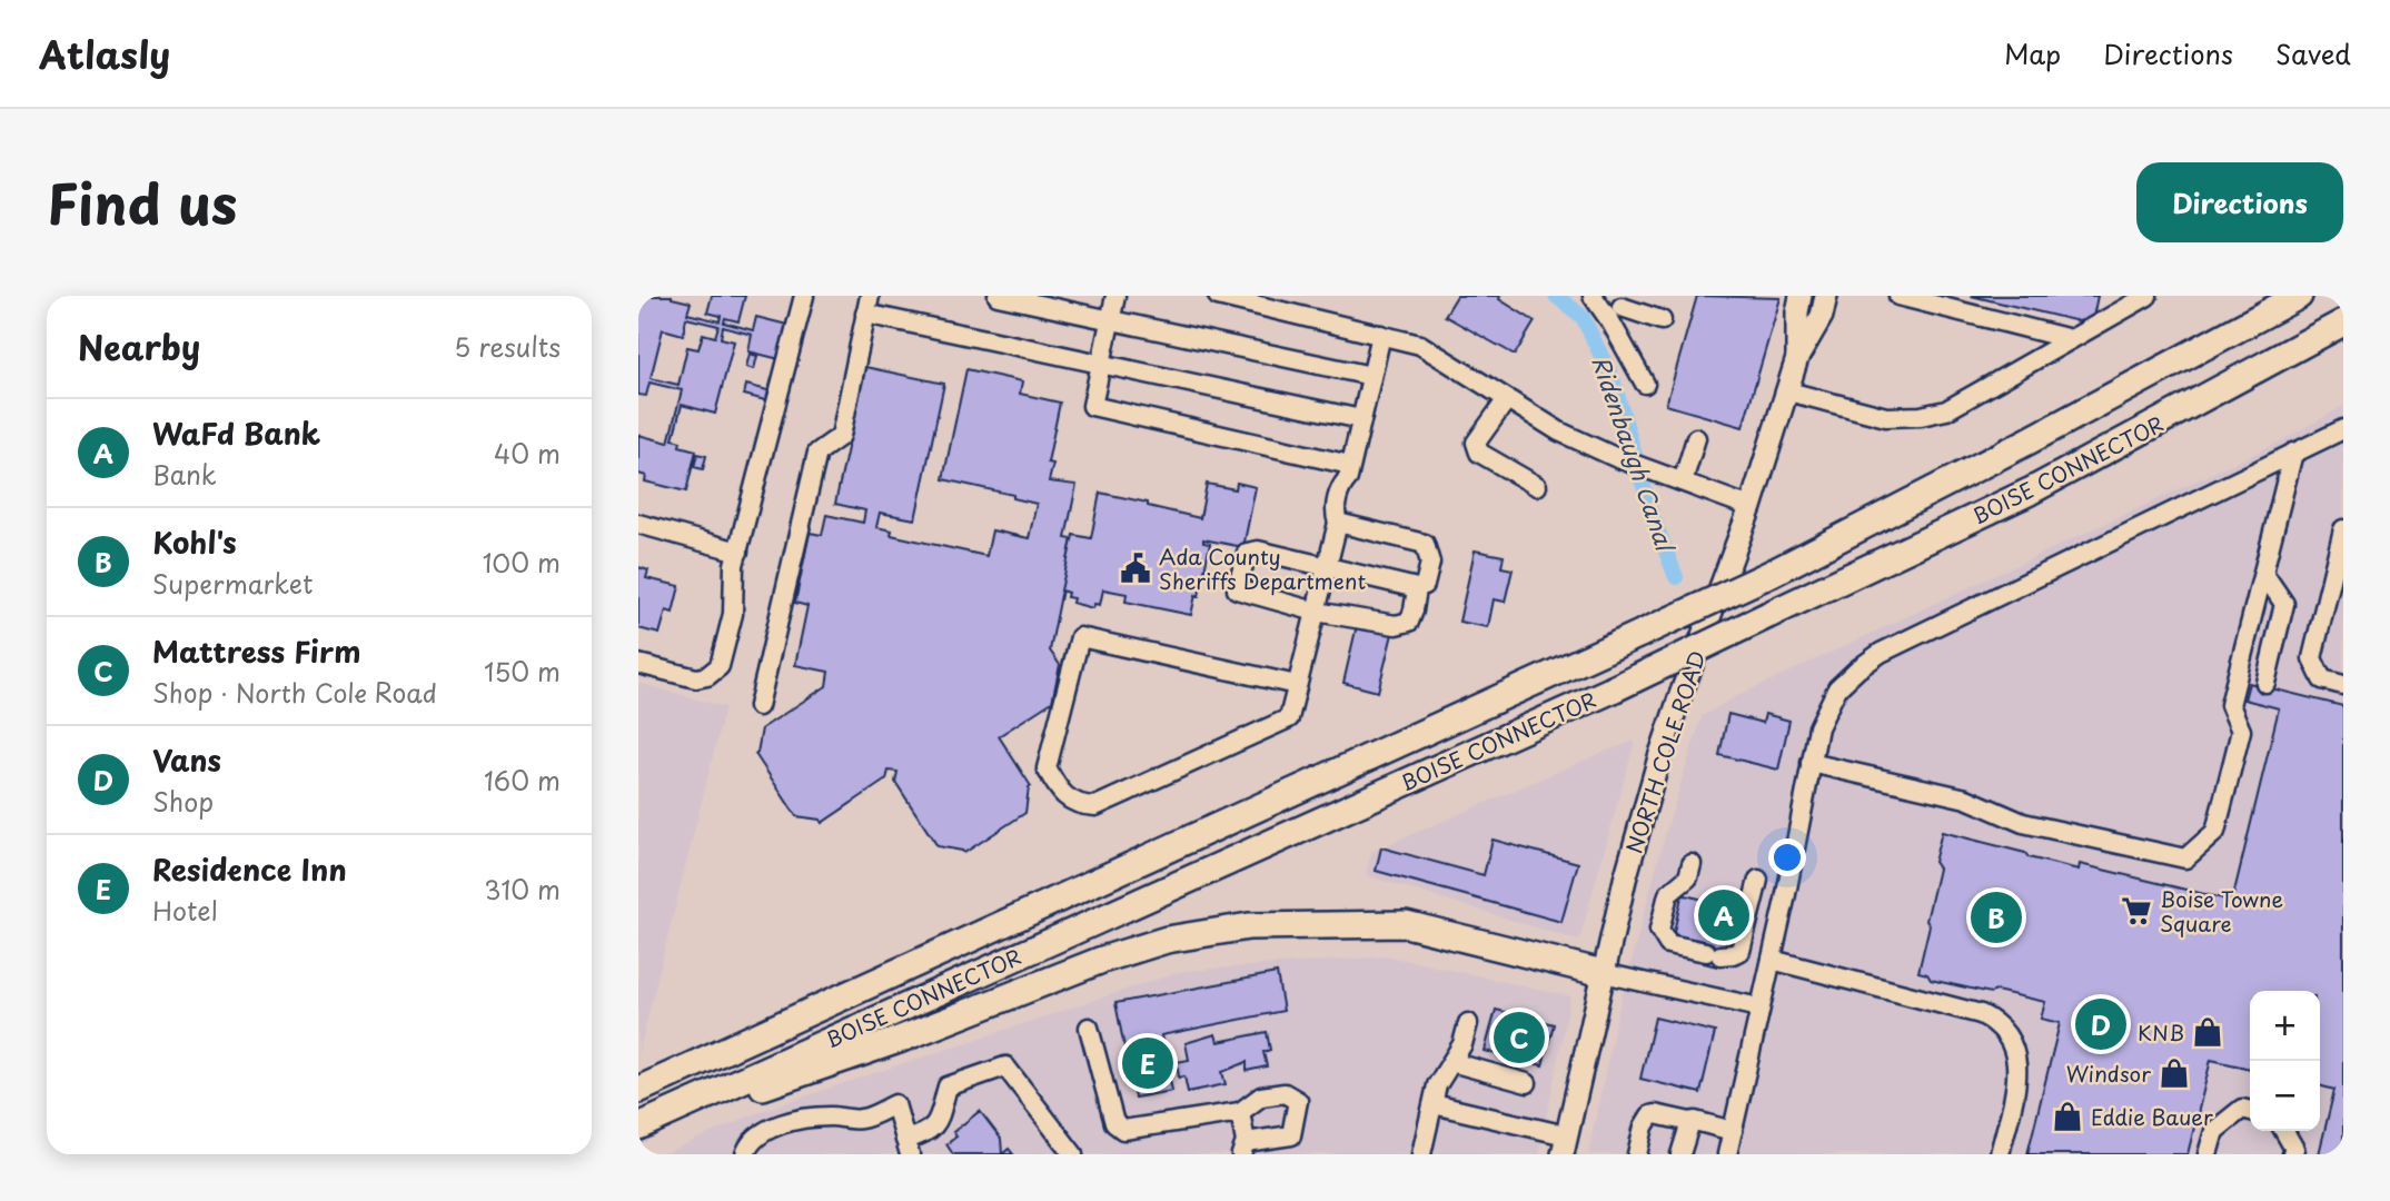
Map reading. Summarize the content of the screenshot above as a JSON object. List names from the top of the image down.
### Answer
{
  "streets": {
    "highway": ["BOISE CONNECTOR"],
    "main road": ["NORTH COLE ROAD"]
  },
  "water": ["Ridenbaugh Canal"],
  "places": {
    "public building": ["Ada County Sheriffs Department"],
    "supermarket": ["Boise Towne Square"],
    "shop": ["KNB", "Windsor", "Eddie Bauer"]
  },
  "page": {
    "header": "Atlasly",
    "nav": ["Map", "Directions", "Saved"],
    "title": "Find us",
    "buttons": "Directions",
    "heading": ["Nearby", "5 results"],
    "list": [
      {
        "mark": "A",
        "name": "WaFd Bank",
        "note": "Bank",
        "value": "40 m"
      },
      {
        "mark": "B",
        "name": "Kohl's",
        "note": "Supermarket",
        "value": "100 m"
      },
      {
        "mark": "C",
        "name": "Mattress Firm",
        "note": "Shop · North Cole Road",
        "value": "150 m"
      },
      {
        "mark": "D",
        "name": "Vans",
        "note": "Shop",
        "value": "160 m"
      },
      {
        "mark": "E",
        "name": "Residence Inn",
        "note": "Hotel",
        "value": "310 m"
      }
    ],
    "pins": [
      "A",
      "B",
      "D",
      "C",
      "E"
    ],
    "map_buttons": ["+", "−"]
  }
}
